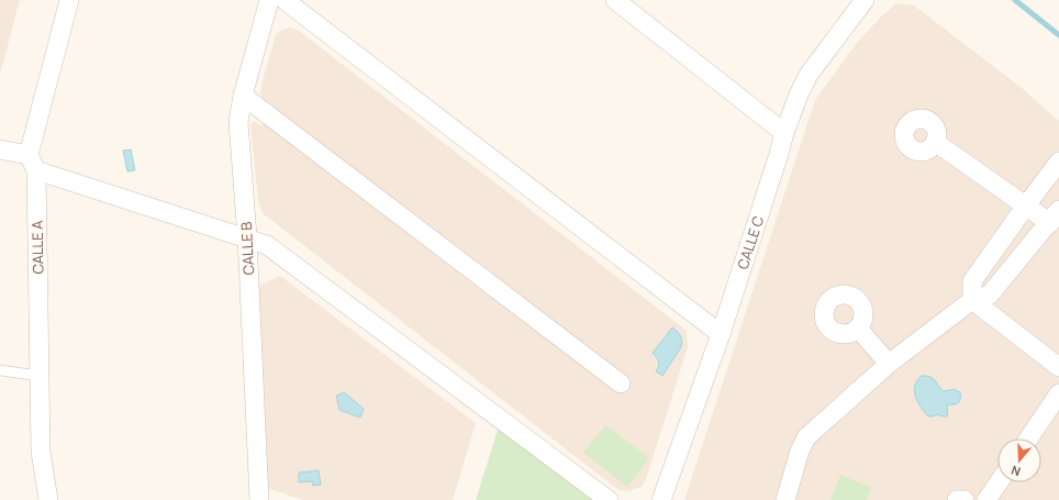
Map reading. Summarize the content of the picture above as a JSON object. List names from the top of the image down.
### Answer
{
  "streets": {
    "street": ["CALLE C", "CALLE A", "CALLE B"]
  },
  "north": "bottom"
}
